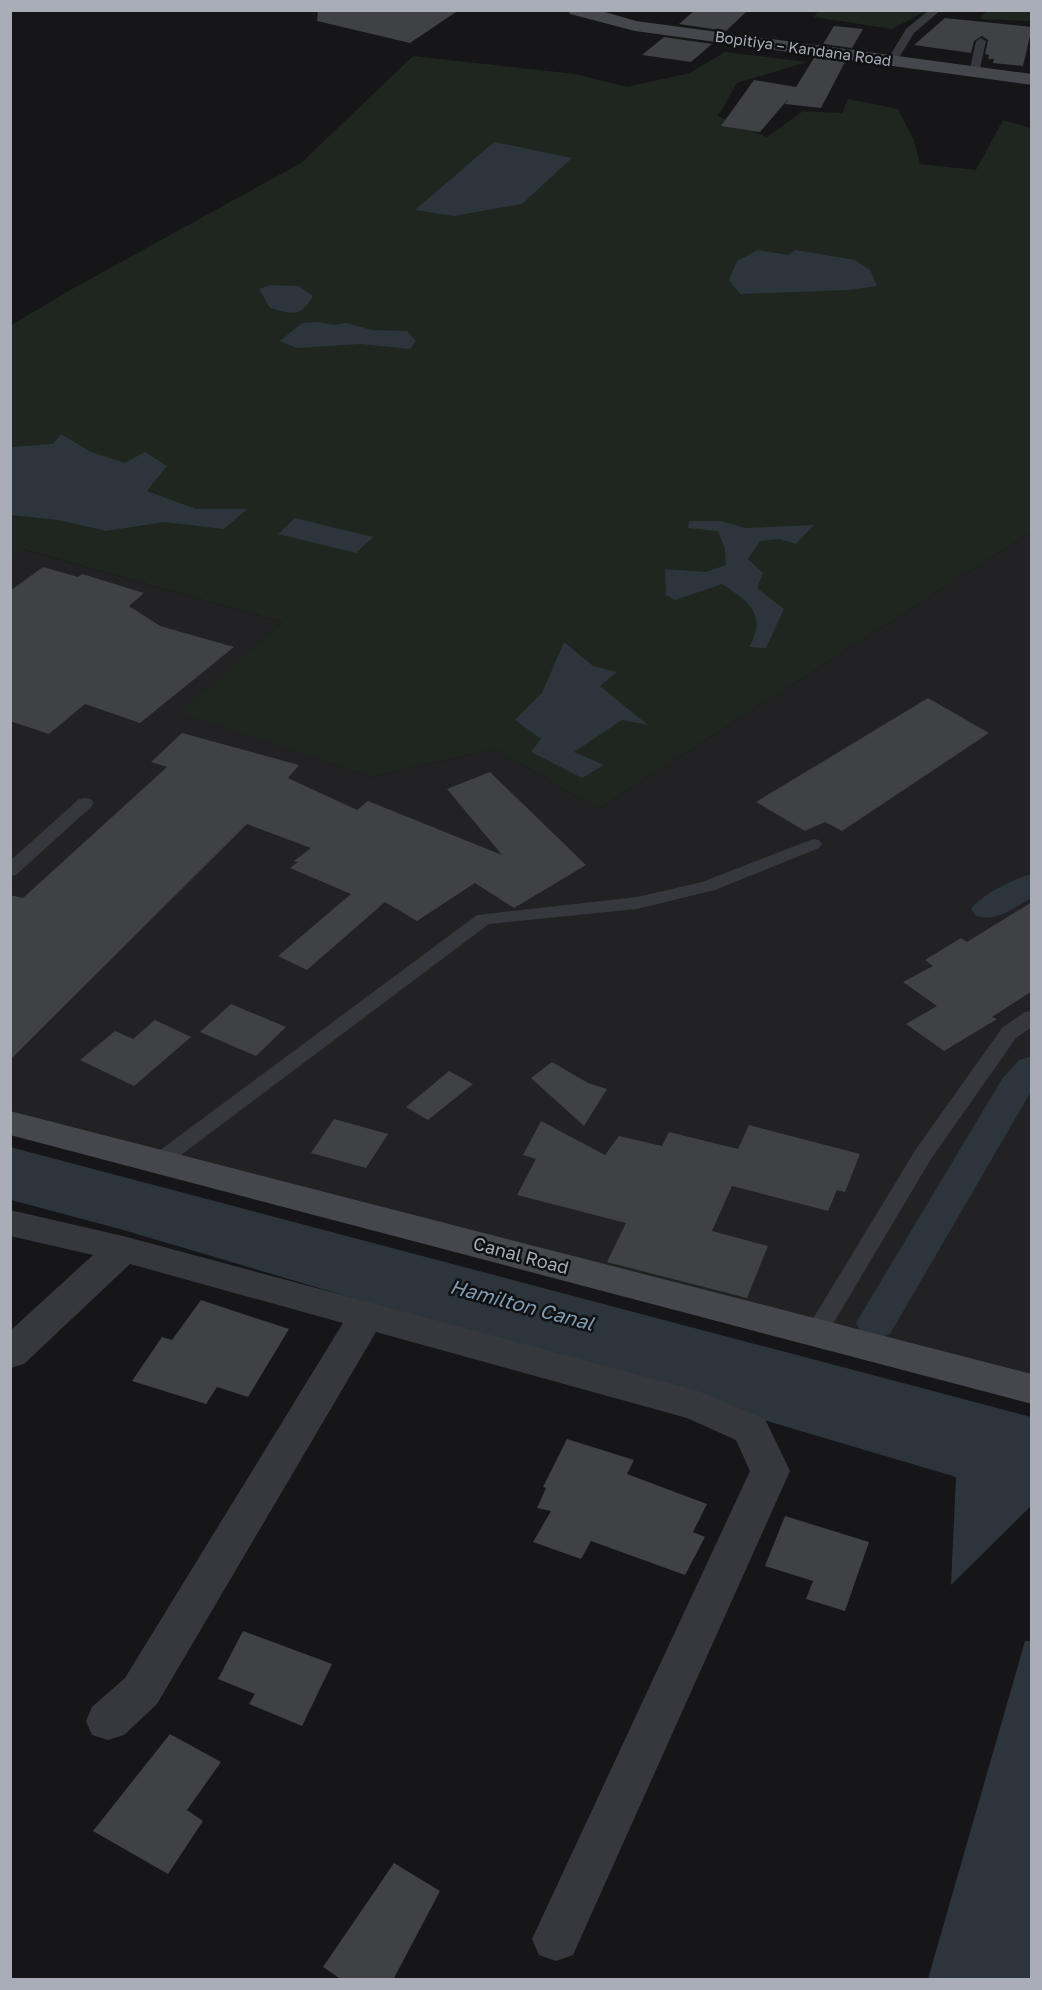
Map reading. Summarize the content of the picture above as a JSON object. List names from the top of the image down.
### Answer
{
  "streets": {
    "main road": ["Bopitiya – Kandana Road", "Canal Road"]
  },
  "water": ["Hamilton Canal"]
}
